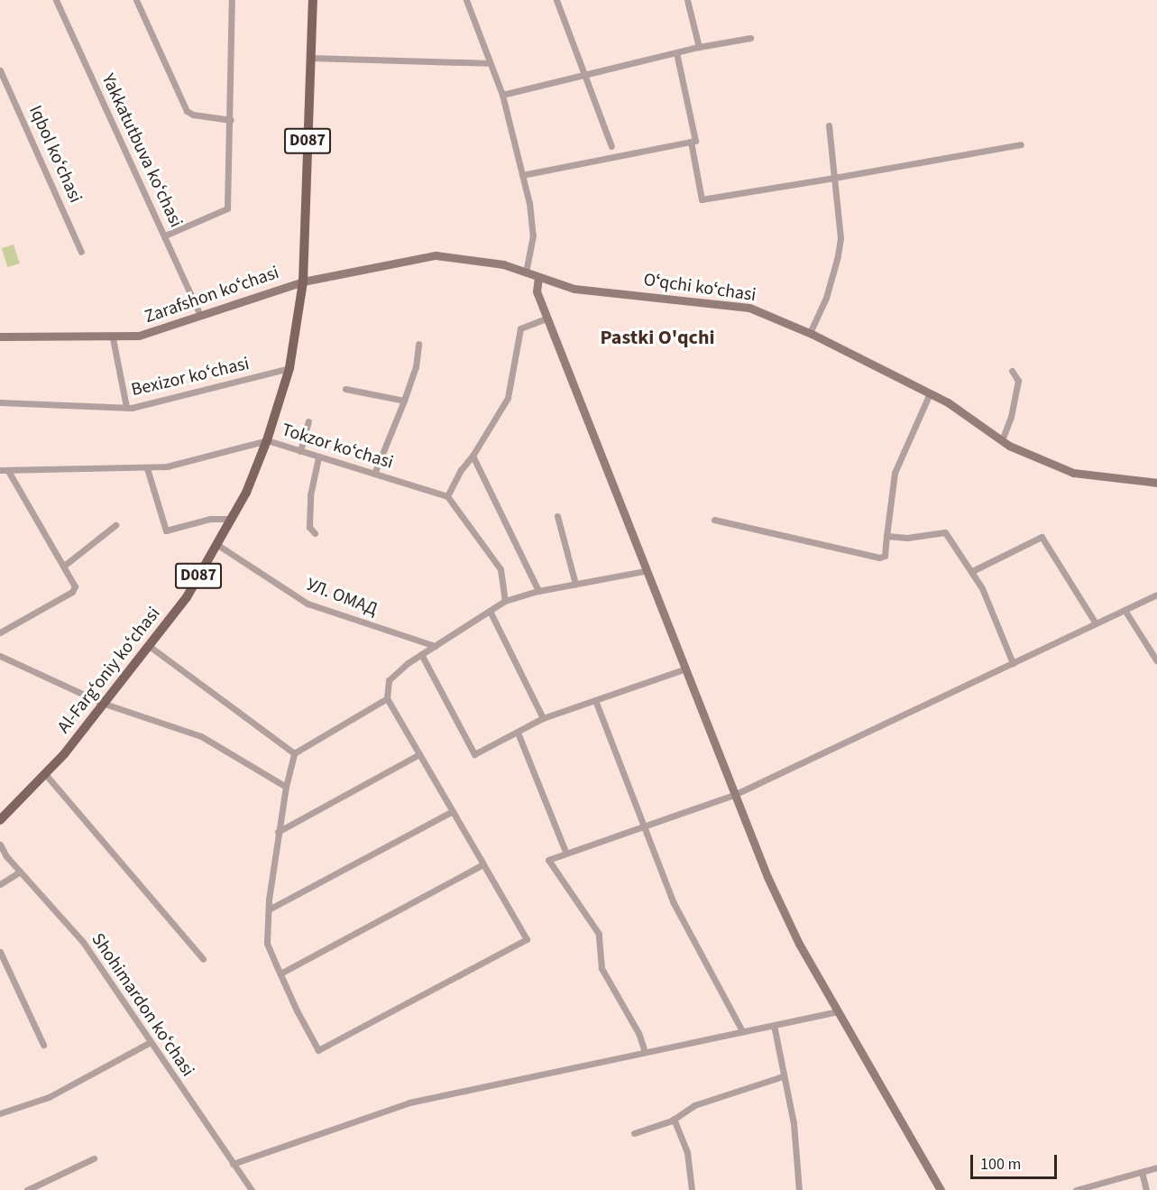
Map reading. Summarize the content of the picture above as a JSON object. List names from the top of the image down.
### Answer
{
  "streets": {
    "main road": [
      "D087",
      "Oʻqchi koʻchasi",
      "Zarafshon koʻchasi",
      "Al-Fargʻoniy koʻchasi"
    ],
    "street": [
      "Yakkatutbuva koʻchasi",
      "Iqbol koʻchasi",
      "Bexizor koʻchasi",
      "Tokzor koʻchasi",
      "УЛ. ОМАД",
      "Shohimardon koʻchasi"
    ]
  },
  "crossings": [
    ["D087", "Oʻqchi koʻchasi"],
    ["D087", "Zarafshon koʻchasi"],
    ["D087", "Al-Fargʻoniy koʻchasi"],
    ["Yakkatutbuva koʻchasi", "Zarafshon koʻchasi"],
    ["Oʻqchi koʻchasi", "Zarafshon koʻchasi"],
    ["Oʻqchi koʻchasi", "Al-Fargʻoniy koʻchasi"],
    ["Zarafshon koʻchasi", "Al-Fargʻoniy koʻchasi"],
    ["Bexizor koʻchasi", "Al-Fargʻoniy koʻchasi"],
    ["Tokzor koʻchasi", "Al-Fargʻoniy koʻchasi"],
    ["УЛ. ОМАД", "Al-Fargʻoniy koʻchasi"]
  ],
  "districts": ["Pastki O'qchi"],
  "scale_bar": "100 m"
}
